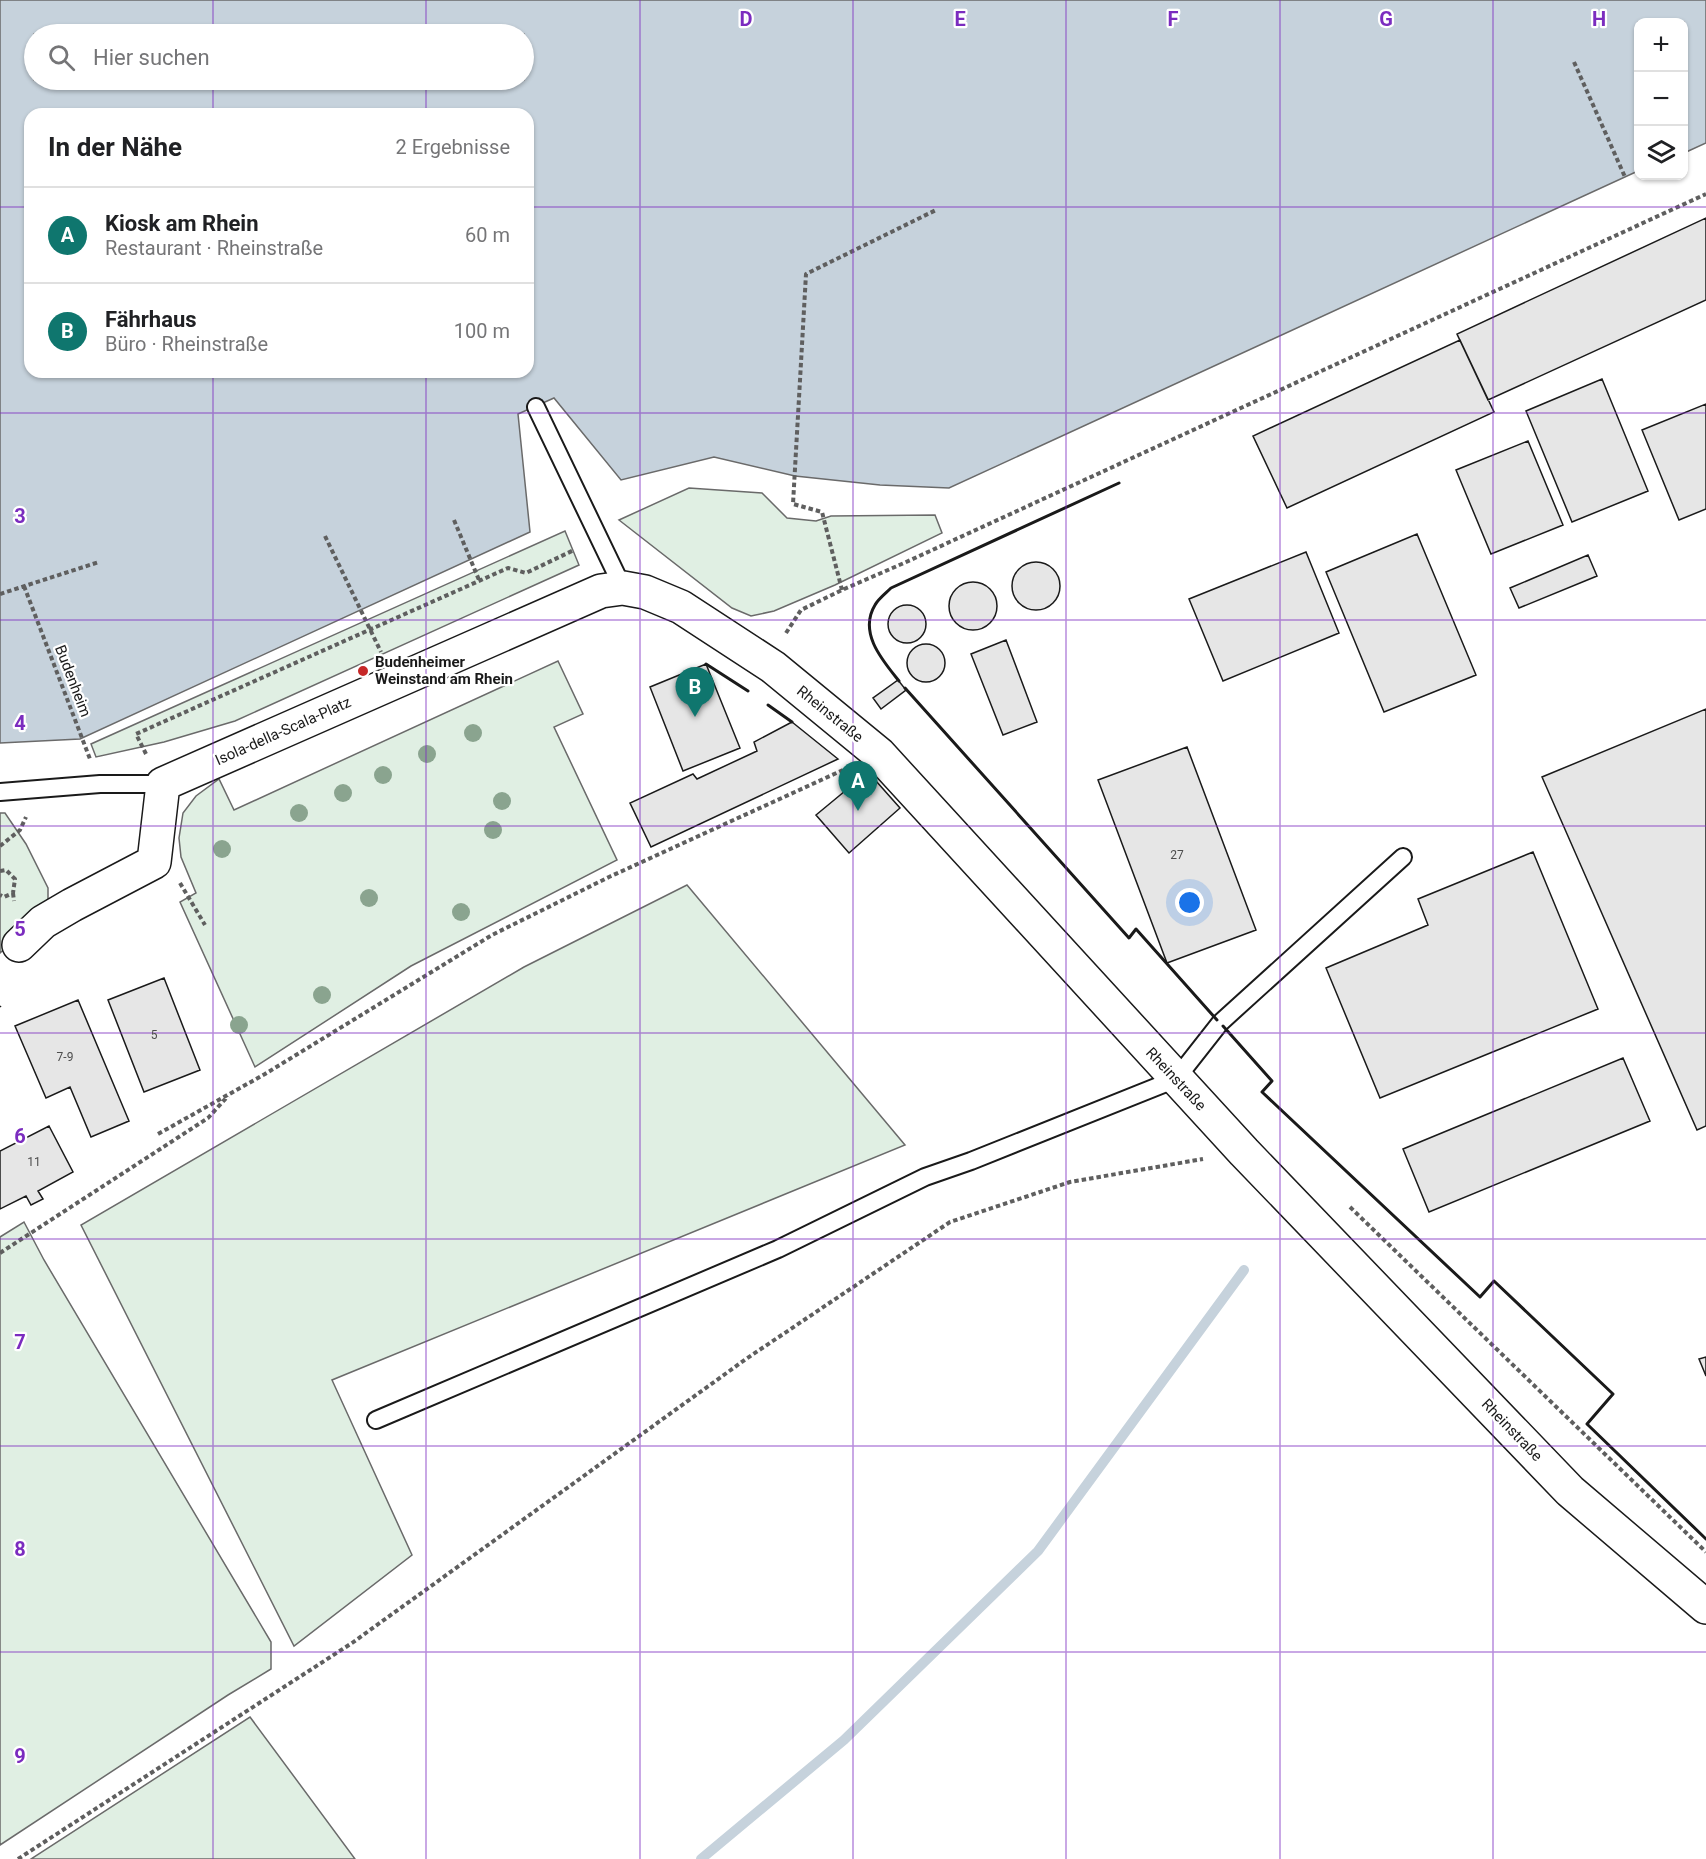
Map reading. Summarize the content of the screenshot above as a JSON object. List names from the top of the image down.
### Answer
{
  "streets": {
    "street": ["Rheinstraße", "Isola-della-Scala-Platz"],
    "path": ["Budenheim"]
  },
  "crossings": [
    ["Rheinstraße", "Isola-della-Scala-Platz"]
  ],
  "places": ["Budenheimer Weinstand am Rhein"],
  "house_numbers": [
    "27",
    "5",
    "7-9",
    "11"
  ],
  "page": {
    "map_buttons": ["+", "−"],
    "search": "Hier suchen",
    "heading": ["In der Nähe", "2 Ergebnisse"],
    "list": [
      {
        "mark": "A",
        "name": "Kiosk am Rhein",
        "note": "Restaurant · Rheinstraße",
        "value": "60 m"
      },
      {
        "mark": "B",
        "name": "Fährhaus",
        "note": "Büro · Rheinstraße",
        "value": "100 m"
      }
    ],
    "pins": ["B", "A"]
  },
  "grid": {
    "columns": [
      "D",
      "E",
      "F",
      "G",
      "H"
    ],
    "rows": [
      "3",
      "4",
      "5",
      "6",
      "7",
      "8",
      "9"
    ]
  }
}
